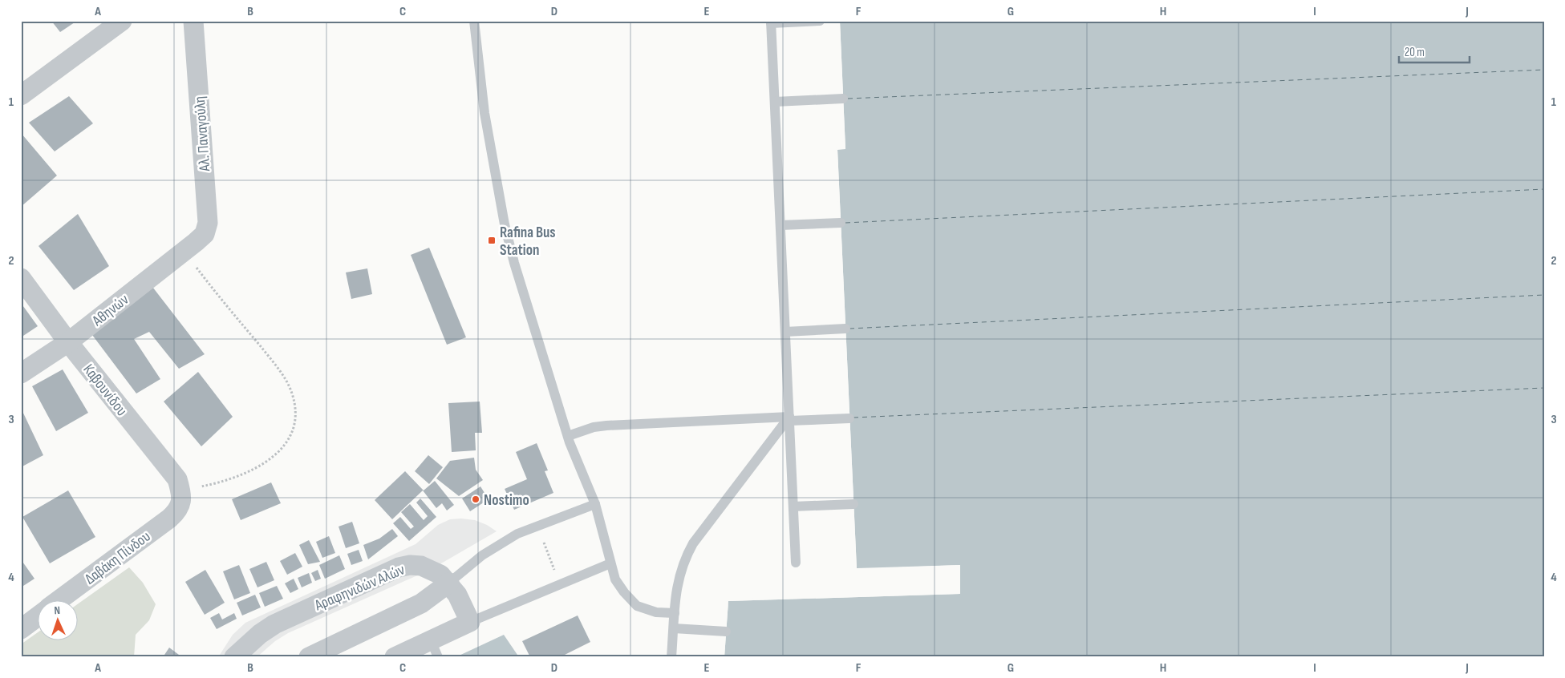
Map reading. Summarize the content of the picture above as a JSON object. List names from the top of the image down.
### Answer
{
  "streets": {
    "street": [
      "Αλ. Παναγούλη",
      "Αθηνών",
      "Καβουνίδου",
      "Δαβάκη Πίνδου",
      "Αραφηνιδών Αλών"
    ]
  },
  "crossings": [
    ["Αλ. Παναγούλη", "Αθηνών"],
    ["Αθηνών", "Καβουνίδου"],
    ["Καβουνίδου", "Δαβάκη Πίνδου"]
  ],
  "places": {
    "transit": ["Rafina Bus Station"],
    "other": ["Nostimo"]
  },
  "scale_bar": "20 m",
  "north": "top",
  "grid": {
    "columns": [
      "A",
      "B",
      "C",
      "D",
      "E",
      "F",
      "G",
      "H",
      "I",
      "J"
    ],
    "rows": [
      "1",
      "2",
      "3",
      "4"
    ]
  }
}
